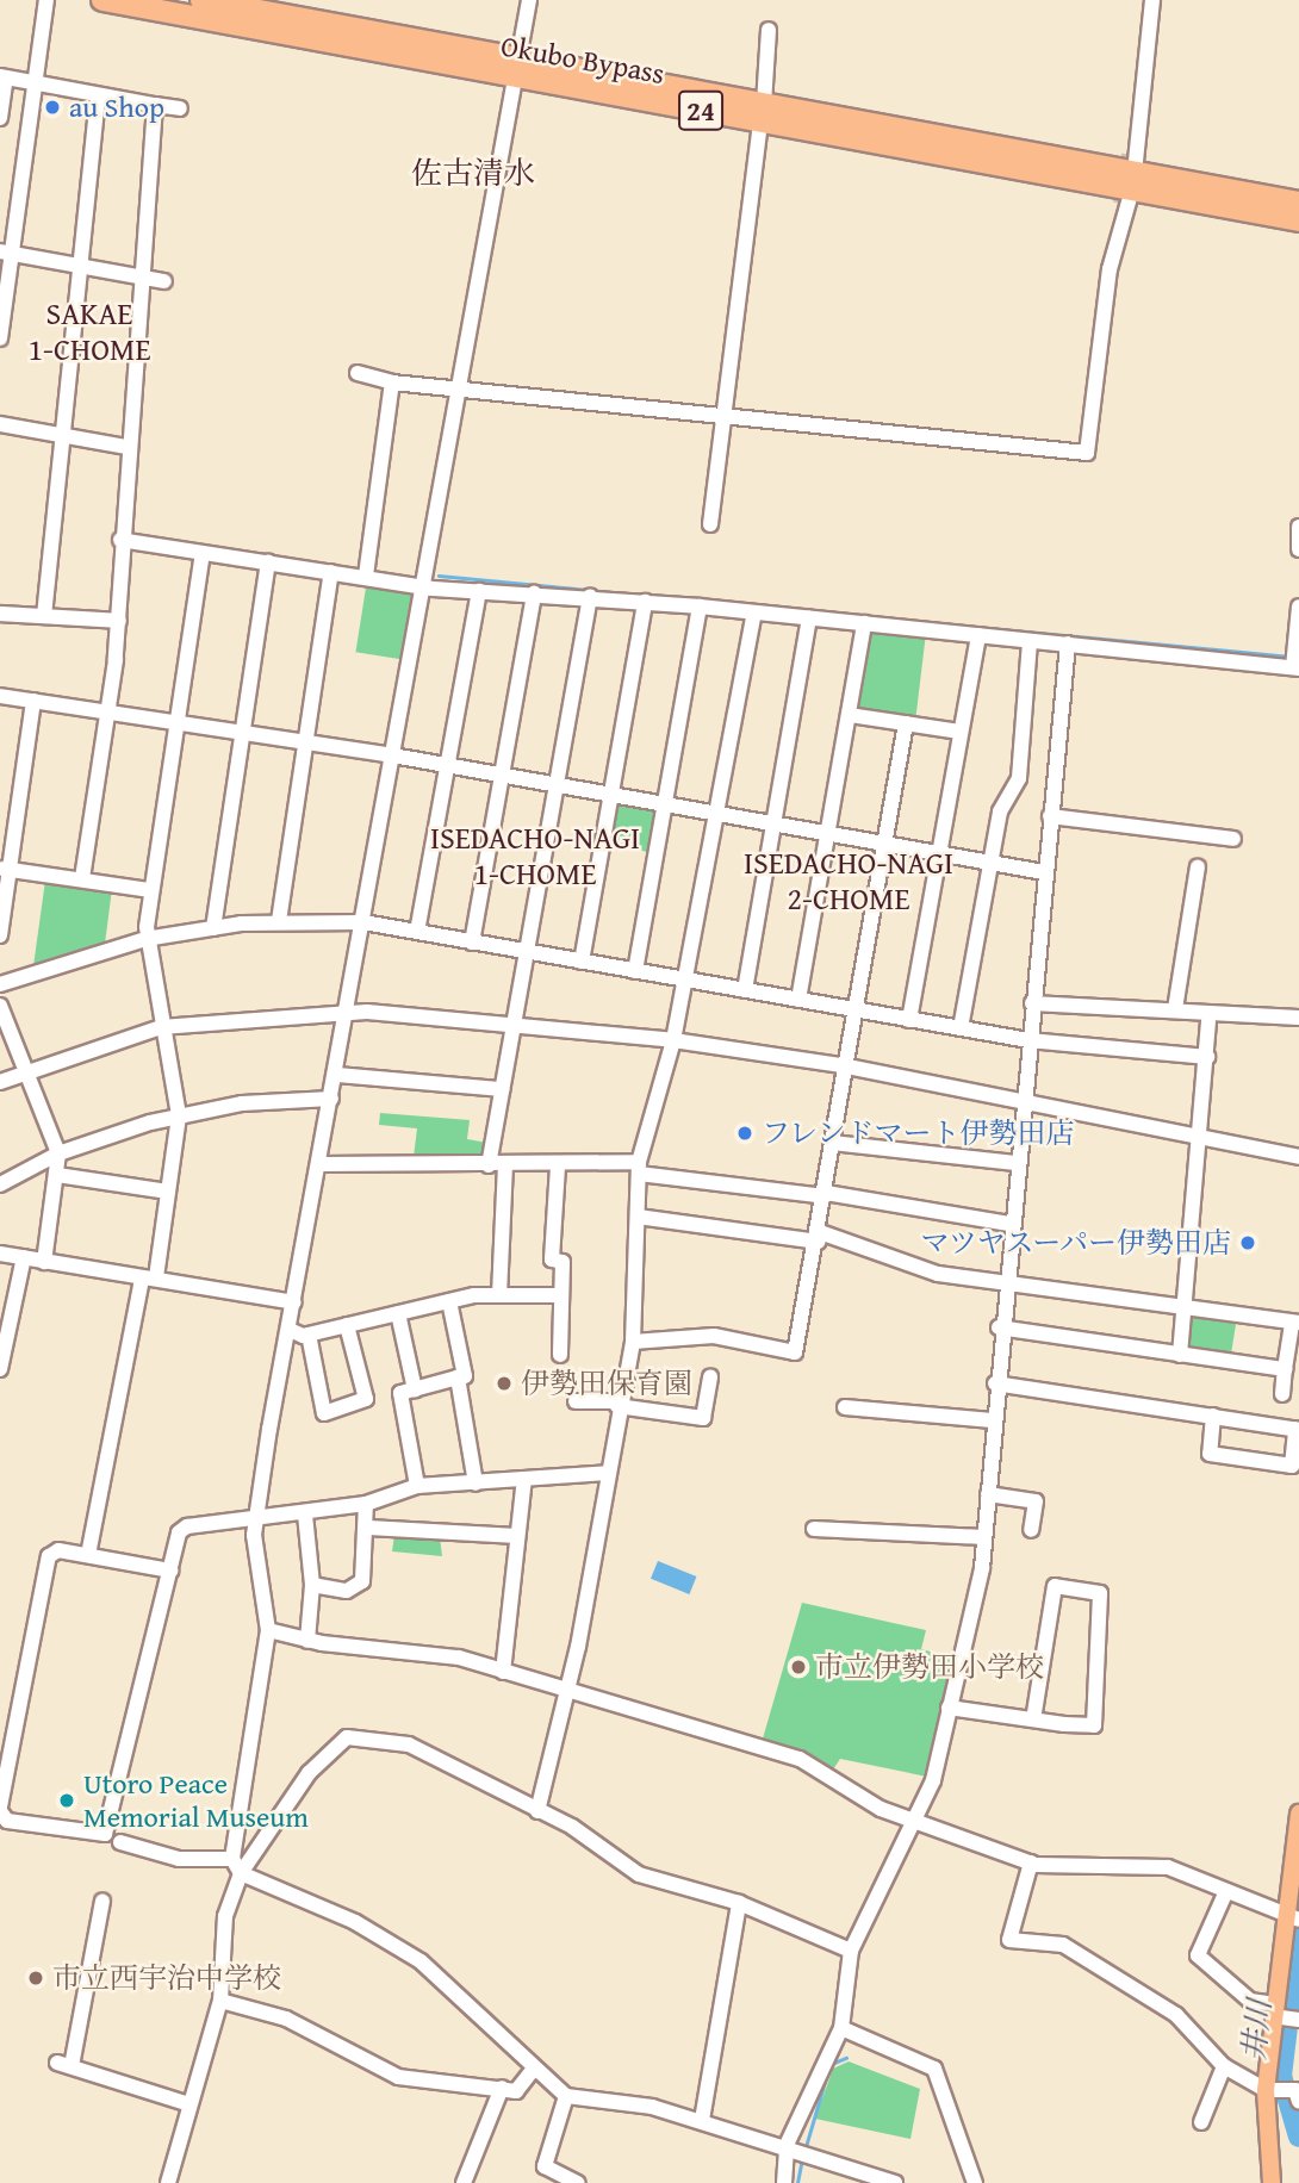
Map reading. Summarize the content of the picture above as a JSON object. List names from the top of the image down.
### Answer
{
  "streets": {
    "highway": ["Okubo Bypass", "24"]
  },
  "districts": [
    "佐古清水",
    "SAKAE 1-CHOME",
    "ISEDACHO-NAGI 1-CHOME",
    "ISEDACHO-NAGI 2-CHOME"
  ],
  "water": ["井川"],
  "places": [
    "au Shop",
    "フレンドマート伊勢田店",
    "マツヤスーパー伊勢田店",
    "伊勢田保育園",
    "市立伊勢田小学校",
    "Utoro Peace Memorial Museum",
    "市立西宇治中学校"
  ]
}
